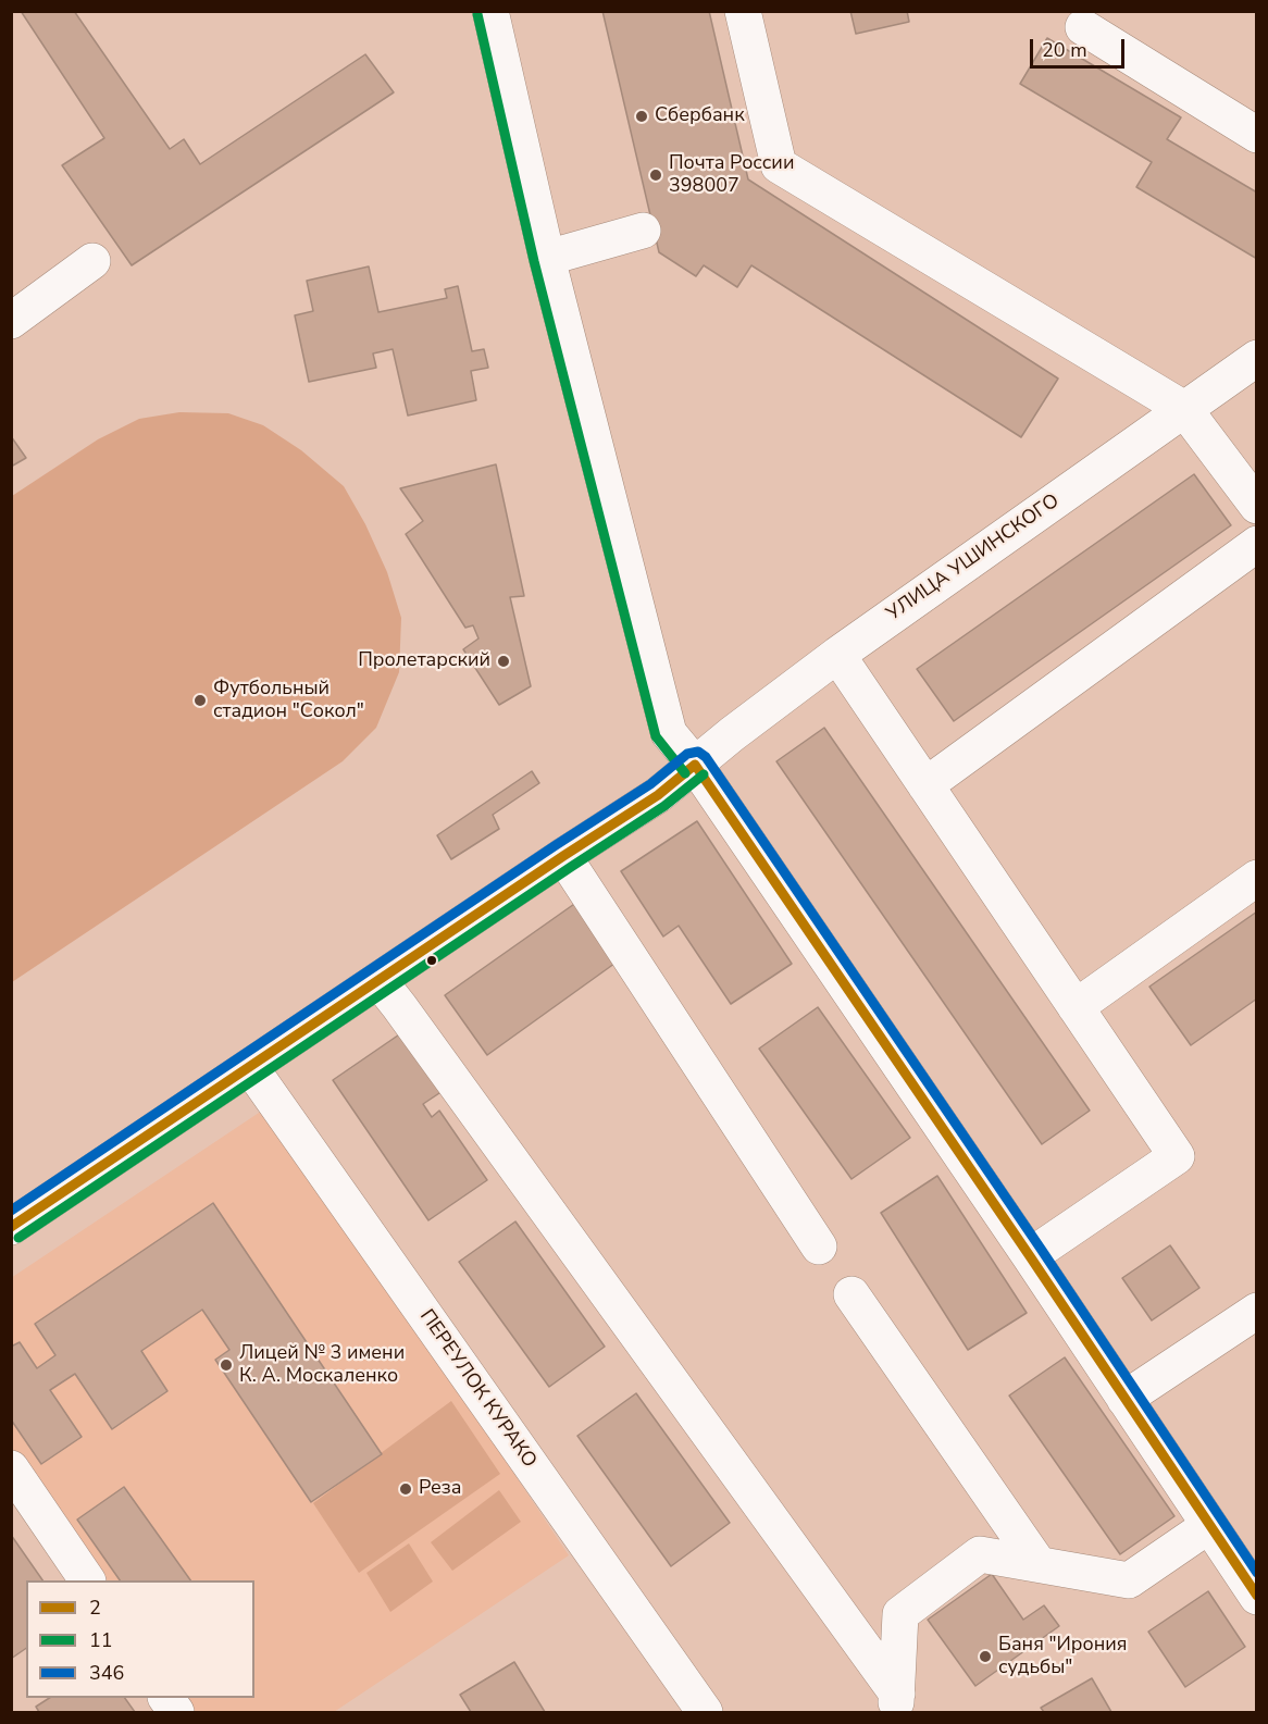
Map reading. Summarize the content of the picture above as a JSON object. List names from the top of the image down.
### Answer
{
  "streets": {
    "street": ["УЛИЦА УШИНСКОГО", "ПЕРЕУЛОК КУРАКО"]
  },
  "crossings": [
    ["УЛИЦА УШИНСКОГО", "ПЕРЕУЛОК КУРАКО"]
  ],
  "places": [
    "Сбербанк",
    "Почта России 398007",
    "Пролетарский",
    "Футбольный стадион \"Сокол\"",
    "Лицей № 3 имени К. А. Москаленко",
    "Реза",
    "Баня \"Ирония судьбы\""
  ],
  "lines": ["transit line 11", "transit line 346", "transit line 2"],
  "legend": ["2", "11", "346"],
  "scale_bar": "20 m"
}
